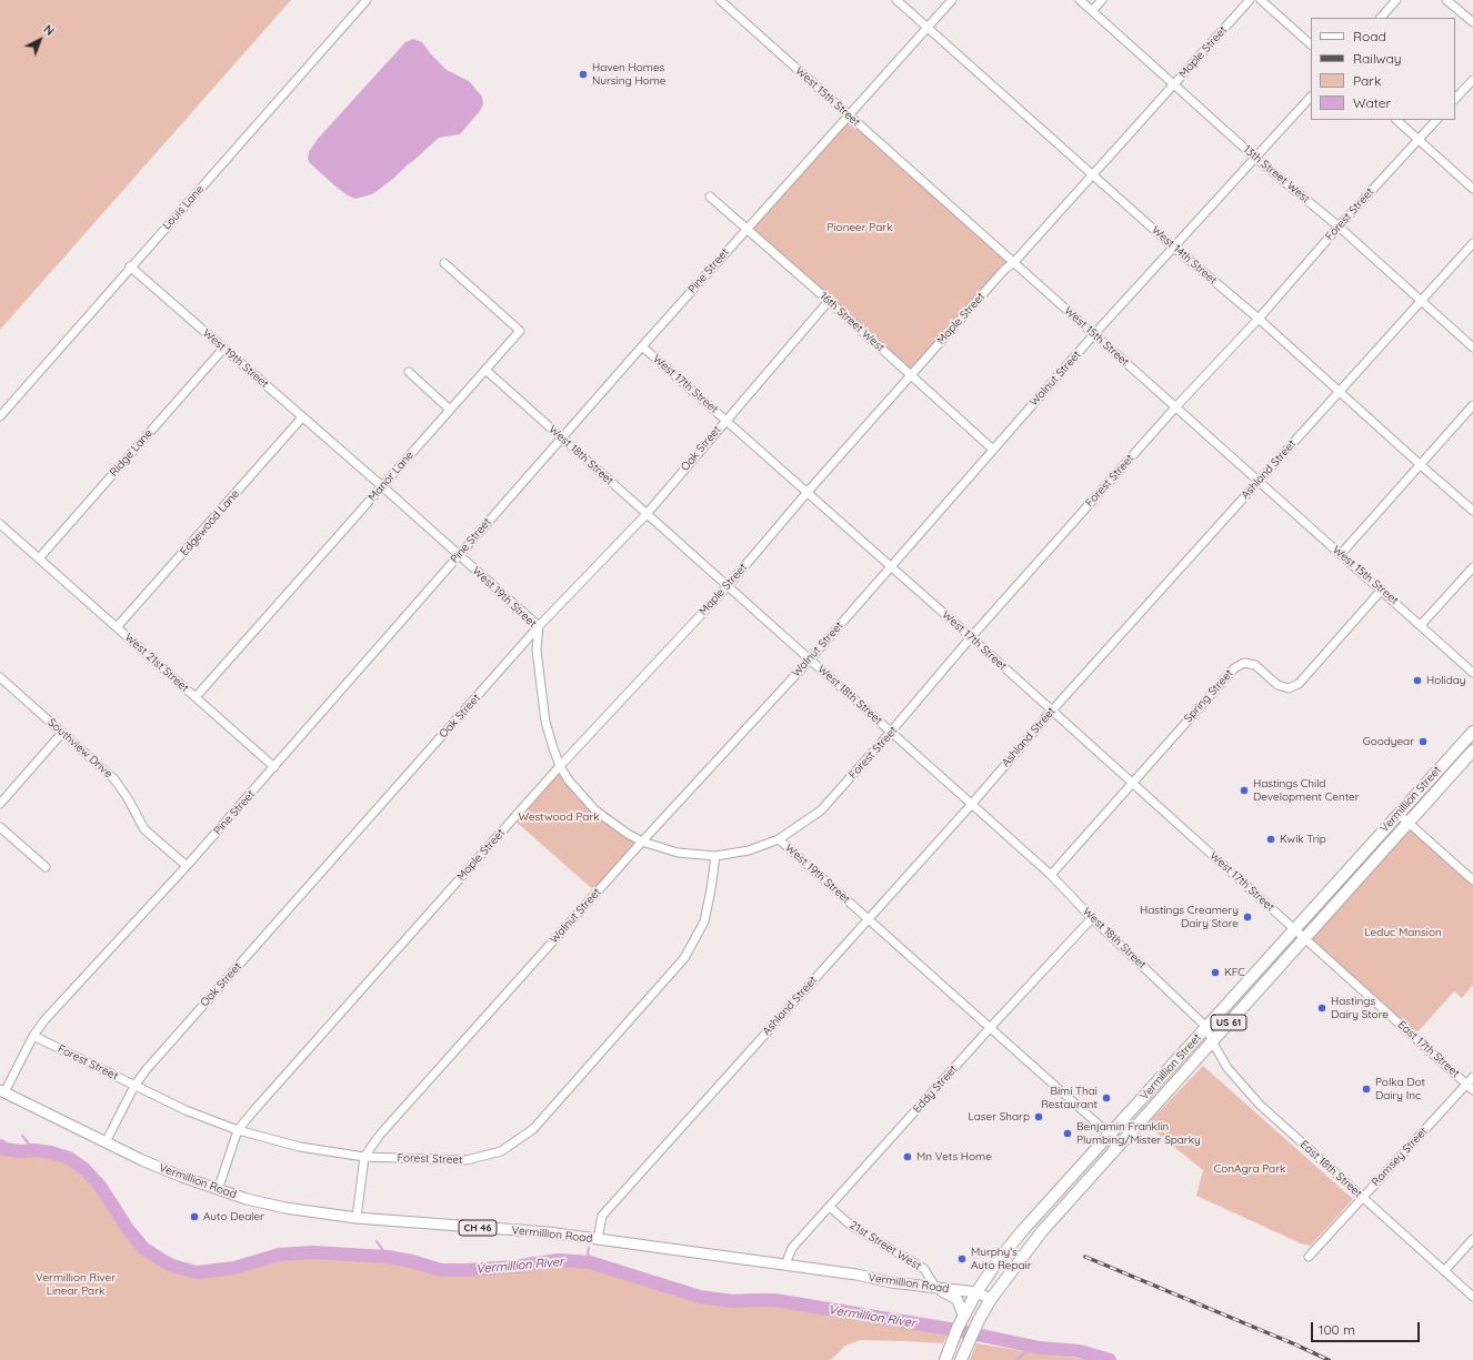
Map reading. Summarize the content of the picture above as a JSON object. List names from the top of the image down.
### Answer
{
  "streets": {
    "highway": ["Vermillion Street", "US 61"],
    "main road": ["Vermillion Road", "CH 46"],
    "street": [
      "Maple Street",
      "West 15th Street",
      "13th Street West",
      "Louis Lane",
      "Forest Street",
      "West 14th Street",
      "Pine Street",
      "16th Street West",
      "West 19th Street",
      "Walnut Street",
      "West 17th Street",
      "Oak Street",
      "Ridge Lane",
      "West 18th Street",
      "Ashland Street",
      "Manor Lane",
      "Edgewood Lane",
      "West 21st Street",
      "Spring Street",
      "Southview Drive",
      "East 17th Street",
      "Eddy Street",
      "Ramsey Street",
      "East 18th Street",
      "21st Street West"
    ]
  },
  "crossings": [
    ["Maple Street", "West 15th Street"],
    ["Maple Street", "13th Street West"],
    ["Maple Street", "Forest Street"],
    ["Maple Street", "West 14th Street"],
    ["Maple Street", "16th Street West"],
    ["Maple Street", "West 19th Street"],
    ["Maple Street", "West 17th Street"],
    ["Maple Street", "West 18th Street"],
    ["Maple Street", "Vermillion Road"],
    ["West 15th Street", "Forest Street"],
    ["West 15th Street", "Pine Street"],
    ["West 15th Street", "Walnut Street"],
    ["West 15th Street", "Ashland Street"],
    ["West 15th Street", "Spring Street"],
    ["13th Street West", "Forest Street"],
    ["13th Street West", "Walnut Street"],
    ["13th Street West", "Ashland Street"],
    ["Louis Lane", "West 19th Street"],
    ["Forest Street", "West 14th Street"],
    ["Forest Street", "Pine Street"],
    ["Forest Street", "West 19th Street"],
    ["Forest Street", "Walnut Street"],
    ["Forest Street", "West 17th Street"],
    ["Forest Street", "Oak Street"],
    ["Forest Street", "West 18th Street"],
    ["West 14th Street", "Pine Street"],
    ["West 14th Street", "Walnut Street"],
    ["West 14th Street", "Ashland Street"],
    ["Pine Street", "16th Street West"],
    ["Pine Street", "West 19th Street"],
    ["Pine Street", "West 17th Street"],
    ["Pine Street", "West 18th Street"],
    ["Pine Street", "West 21st Street"],
    ["Pine Street", "Southview Drive"],
    ["Pine Street", "Vermillion Road"],
    ["16th Street West", "Walnut Street"],
    ["16th Street West", "Oak Street"],
    ["West 19th Street", "Walnut Street"],
    ["West 19th Street", "Oak Street"],
    ["West 19th Street", "Ridge Lane"],
    ["West 19th Street", "Ashland Street"],
    ["West 19th Street", "Manor Lane"],
    ["West 19th Street", "Edgewood Lane"],
    ["West 19th Street", "Vermillion Street"],
    ["West 19th Street", "Eddy Street"],
    ["Walnut Street", "West 17th Street"],
    ["Walnut Street", "West 18th Street"],
    ["Walnut Street", "Vermillion Road"],
    ["West 17th Street", "Oak Street"],
    ["West 17th Street", "Ashland Street"],
    ["West 17th Street", "Spring Street"],
    ["West 17th Street", "Vermillion Street"],
    ["West 17th Street", "East 17th Street"],
    ["Oak Street", "West 18th Street"],
    ["Oak Street", "Vermillion Road"],
    ["Ridge Lane", "West 21st Street"],
    ["West 18th Street", "Ashland Street"],
    ["West 18th Street", "Manor Lane"],
    ["West 18th Street", "Spring Street"],
    ["West 18th Street", "Vermillion Street"],
    ["West 18th Street", "Eddy Street"],
    ["West 18th Street", "East 18th Street"],
    ["Ashland Street", "Vermillion Road"],
    ["Manor Lane", "West 21st Street"],
    ["Edgewood Lane", "West 21st Street"],
    ["Vermillion Street", "East 17th Street"],
    ["Vermillion Street", "East 18th Street"],
    ["Vermillion Street", "Vermillion Road"],
    ["East 17th Street", "Ramsey Street"],
    ["Eddy Street", "Vermillion Road"],
    ["Eddy Street", "21st Street West"],
    ["Ramsey Street", "East 18th Street"],
    ["Vermillion Road", "21st Street West"]
  ],
  "water": ["Vermillion River"],
  "parks": [
    "Pioneer Park",
    "Westwood Park",
    "Leduc Mansion",
    "ConAgra Park",
    "Vermillion River Linear Park"
  ],
  "places": [
    "Haven Homes Nursing Home",
    "Holiday",
    "Goodyear",
    "Hastings Child Development Center",
    "Kwik Trip",
    "Hastings Creamery Dairy Store",
    "KFC",
    "Hastings Dairy Store",
    "Polka Dot Dairy Inc",
    "Bimi Thai Restaurant",
    "Laser Sharp",
    "Benjamin Franklin Plumbing/Mister Sparky",
    "Mn Vets Home",
    "Auto Dealer",
    "Murphy's Auto Repair"
  ],
  "legend": [
    "Road",
    "Railway",
    "Park",
    "Water"
  ],
  "scale_bar": "100 m",
  "north": "top right"
}
